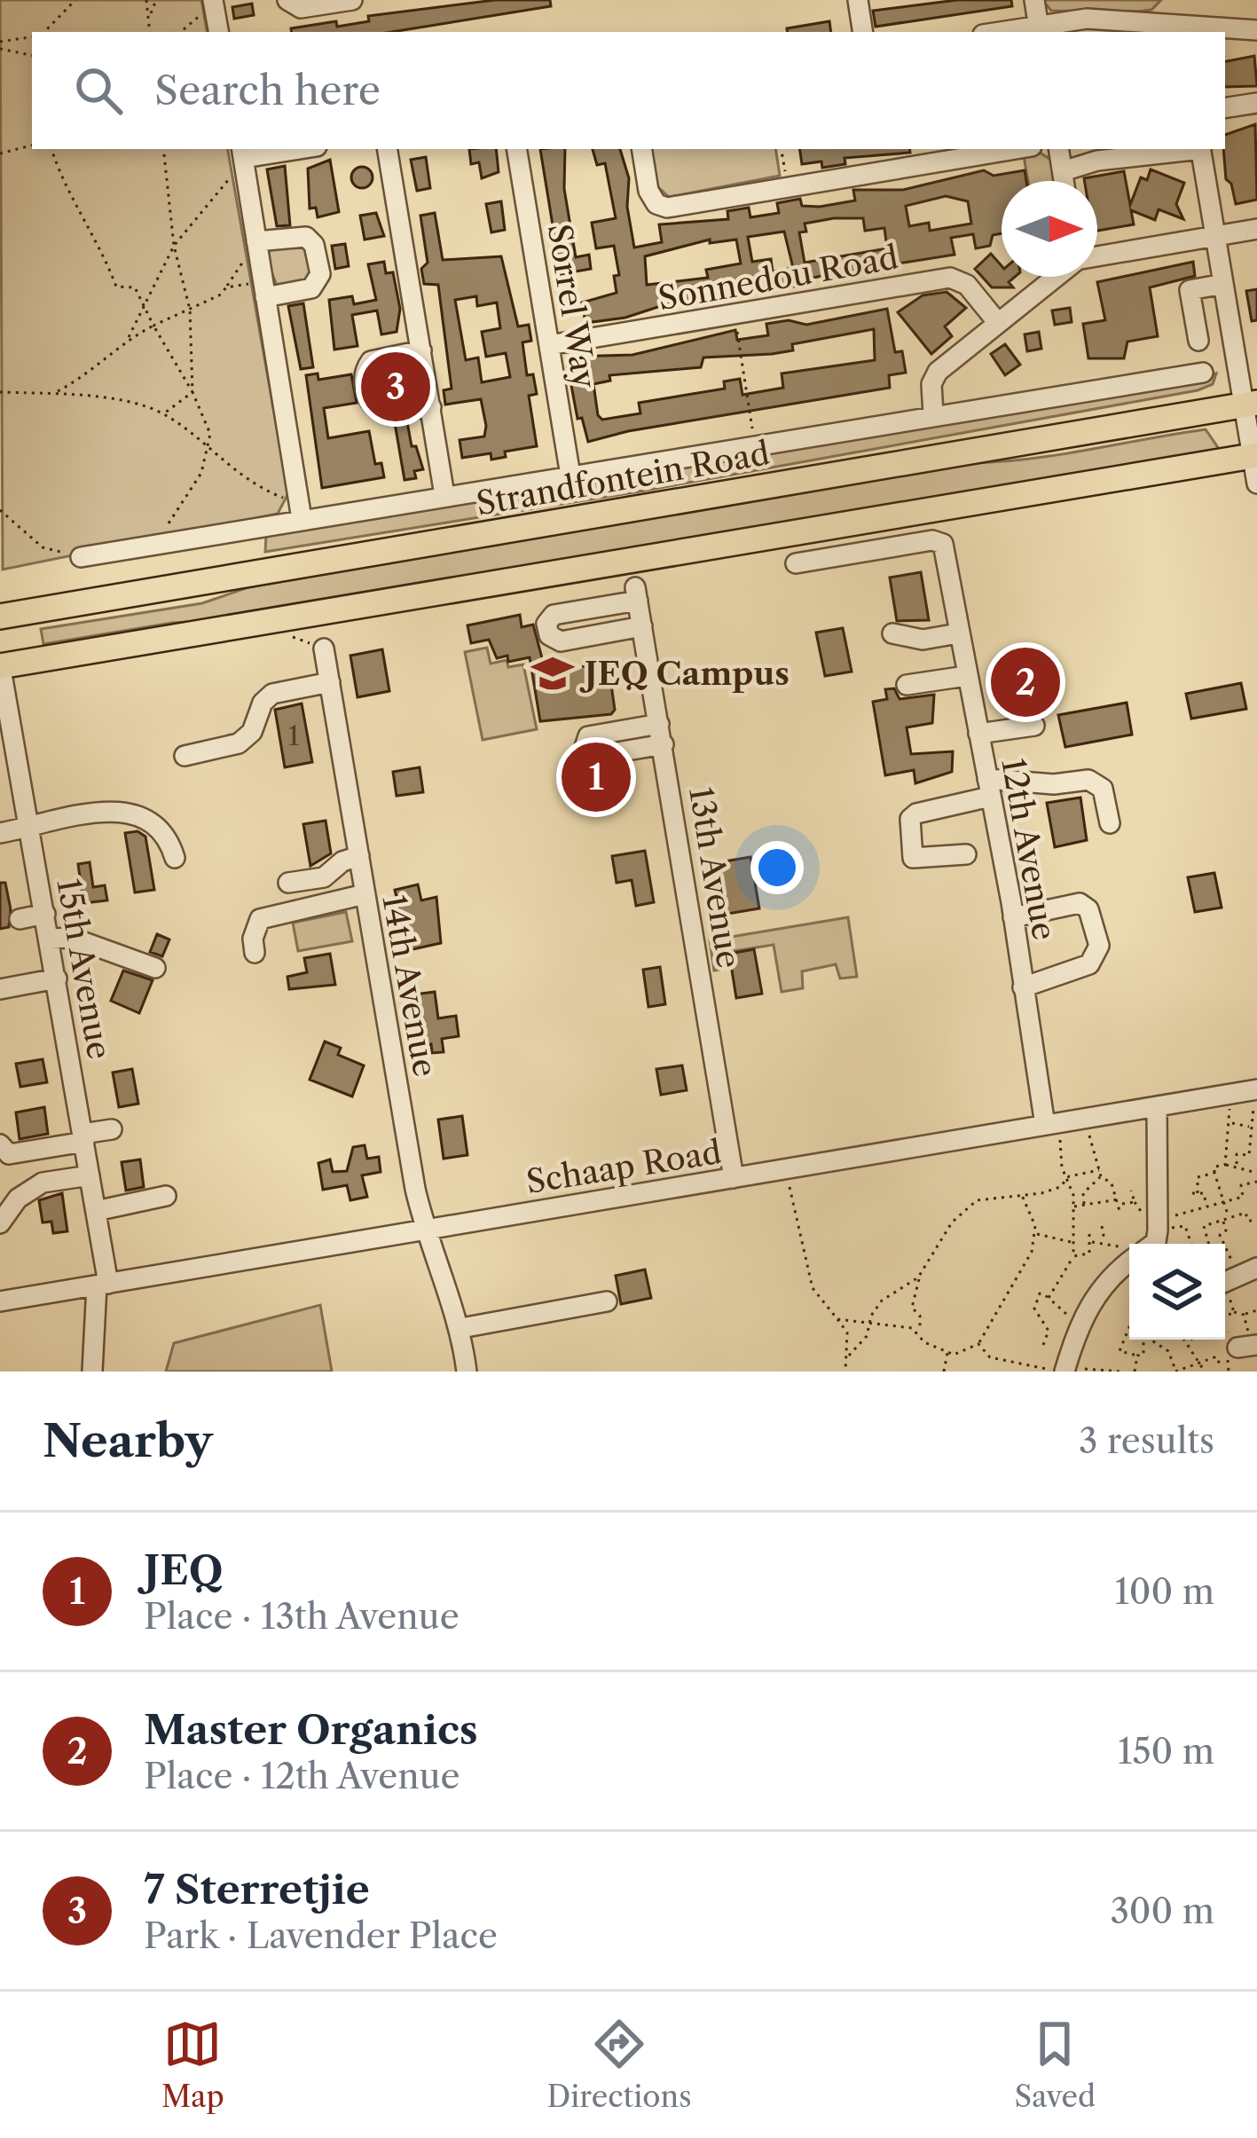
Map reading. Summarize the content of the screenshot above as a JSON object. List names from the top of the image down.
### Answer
{
  "streets": {
    "main road": ["Strandfontein Road"],
    "street": [
      "Sonnedou Road",
      "Sorrel Way",
      "12th Avenue",
      "13th Avenue",
      "15th Avenue",
      "14th Avenue",
      "Schaap Road"
    ]
  },
  "crossings": [
    ["Sonnedou Road", "Sorrel Way"],
    ["Sorrel Way", "Strandfontein Road"],
    ["12th Avenue", "Schaap Road"],
    ["13th Avenue", "Schaap Road"],
    ["15th Avenue", "Schaap Road"],
    ["14th Avenue", "Schaap Road"]
  ],
  "places": {
    "school or university": ["JEQ Campus"]
  },
  "house_numbers": ["1"],
  "north": "right",
  "page": {
    "search": "Search here",
    "pins": ["3", "2", "1"],
    "heading": ["Nearby", "3 results"],
    "list": [
      {
        "mark": "1",
        "name": "JEQ",
        "note": "Place · 13th Avenue",
        "value": "100 m"
      },
      {
        "mark": "2",
        "name": "Master Organics",
        "note": "Place · 12th Avenue",
        "value": "150 m"
      },
      {
        "mark": "3",
        "name": "7 Sterretjie",
        "note": "Park · Lavender Place",
        "value": "300 m"
      }
    ],
    "nav": ["Map", "Directions", "Saved"]
  }
}
